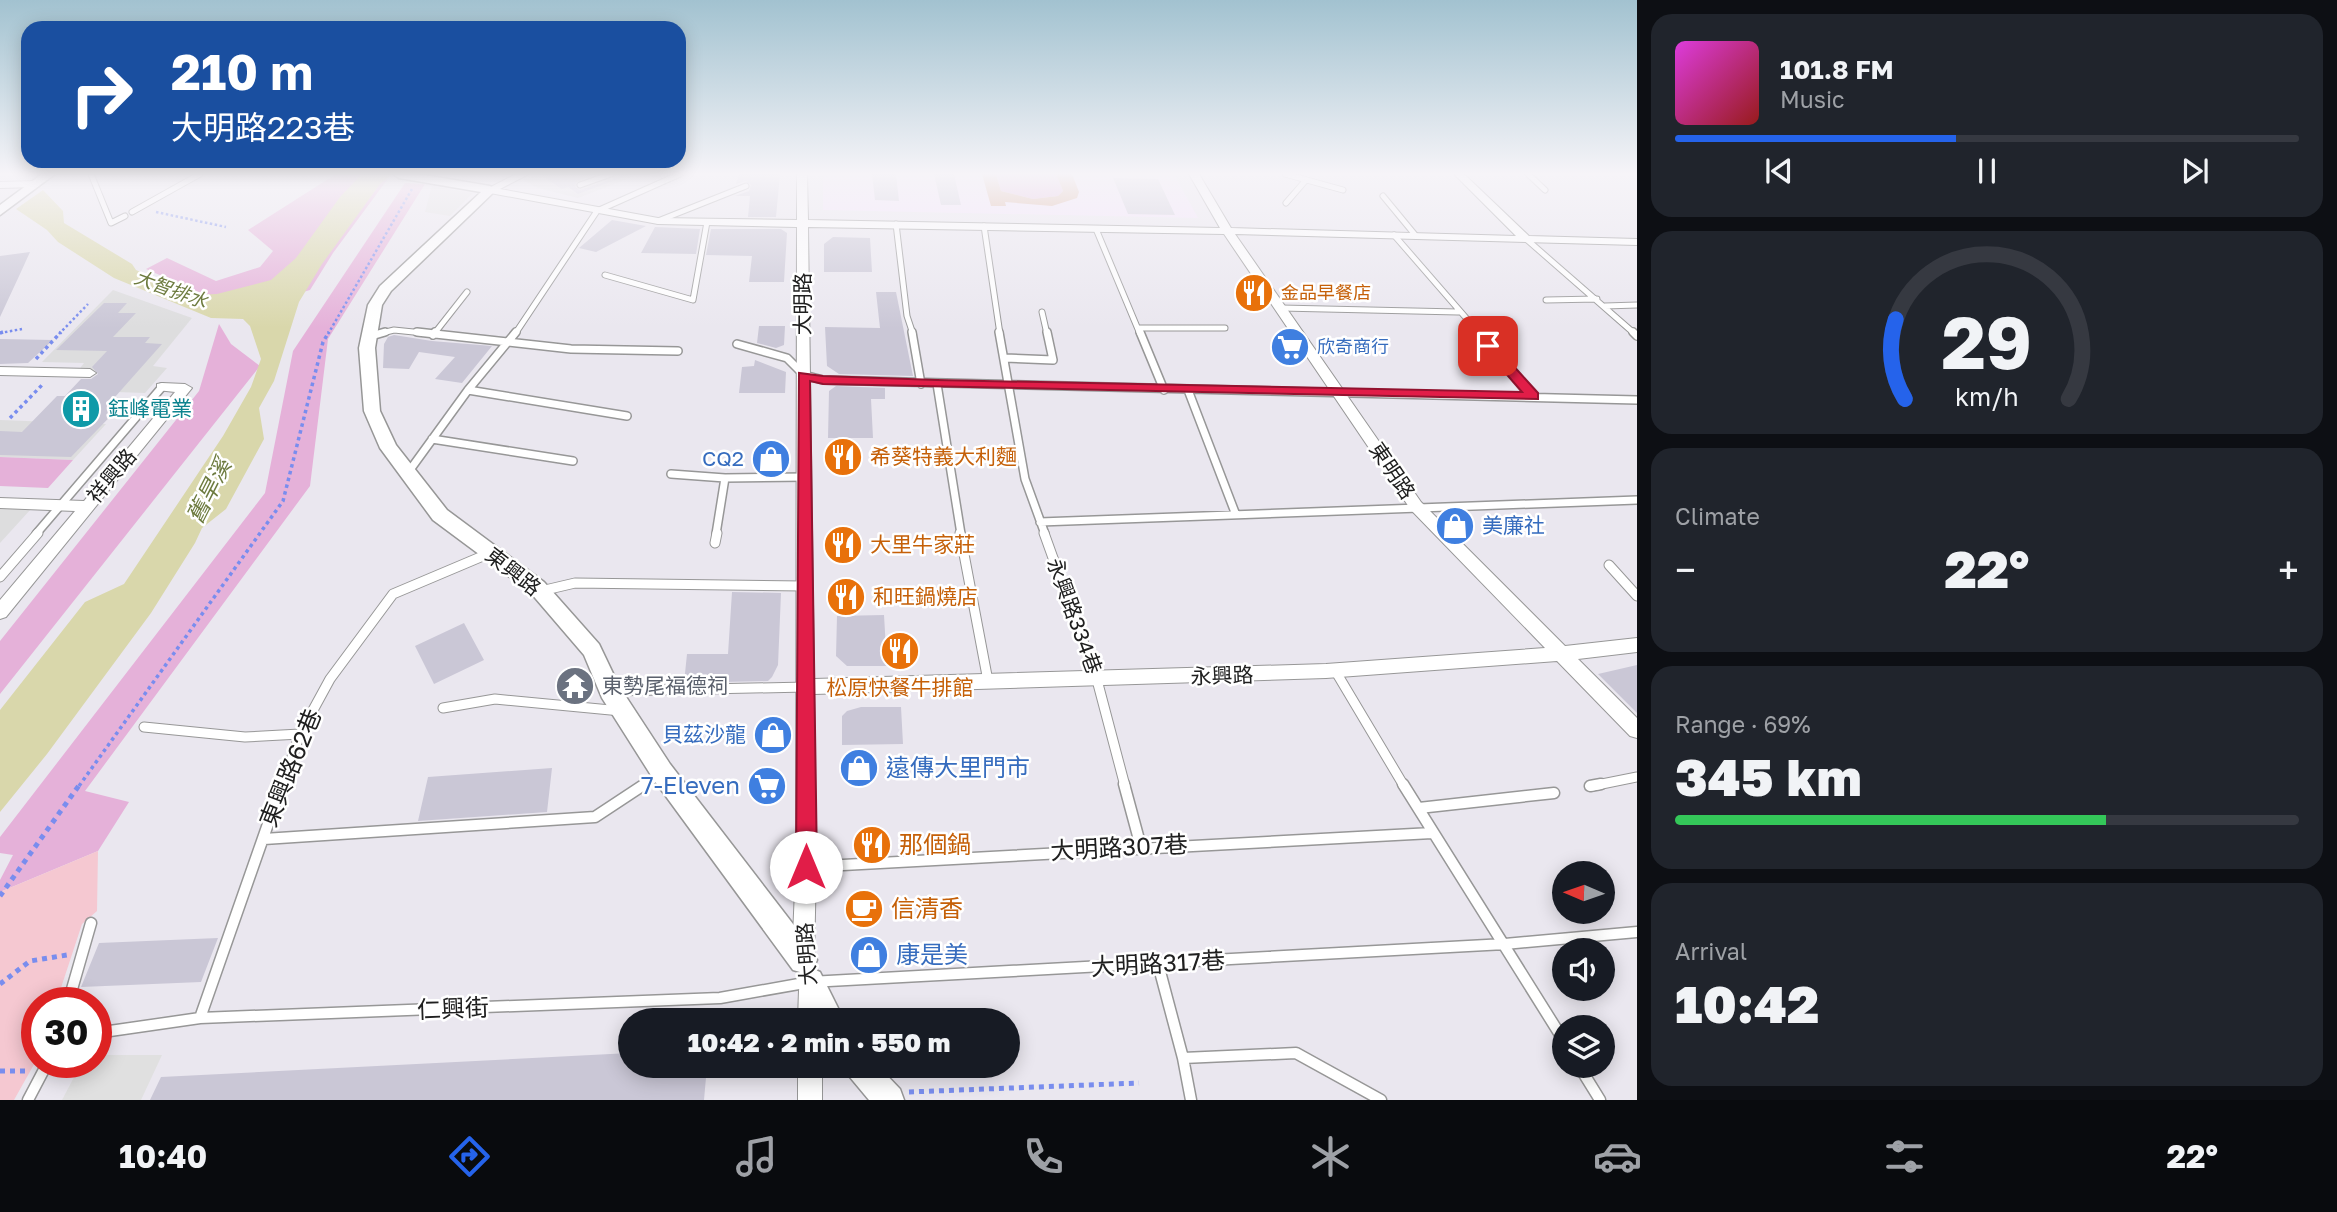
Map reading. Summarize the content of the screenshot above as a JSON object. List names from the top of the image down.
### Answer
{
  "streets": {
    "street": [
      "大明路",
      "東明路",
      "祥興路",
      "東興路",
      "永興路"
    ],
    "lane": [
      "永興路334巷",
      "東興路62巷",
      "大明路307巷",
      "大明路317巷",
      "仁興街"
    ]
  },
  "crossings": [
    ["大明路", "東興路"],
    ["大明路", "永興路"],
    ["大明路", "大明路307巷"],
    ["大明路", "大明路317巷"],
    ["大明路", "仁興街"],
    ["東明路", "永興路"],
    ["東興路", "東興路62巷"],
    ["東興路", "大明路317巷"],
    ["東興路", "仁興街"],
    ["永興路334巷", "永興路"],
    ["永興路334巷", "大明路307巷"],
    ["東興路62巷", "仁興街"],
    ["大明路317巷", "仁興街"]
  ],
  "water": ["大智排水", "舊旱溪"],
  "places": {
    "restaurant": [
      "金品早餐店",
      "希葵特義大利麵",
      "大里牛家莊",
      "和旺鍋燒店",
      "松原快餐牛排館",
      "那個鍋"
    ],
    "supermarket": ["欣奇商行", "7-Eleven"],
    "building": ["鈺峰電業"],
    "shop": [
      "CQ2",
      "美廉社",
      "貝茲沙龍",
      "遠傳大里門市",
      "康是美"
    ],
    "temple": ["東勢尾福德祠"],
    "cafe": ["信清香"]
  },
  "north": "left",
  "page": {
    "turn": ["210 m", "大明路223巷"],
    "song": ["101.8 FM", "Music"],
    "tile": [
      "Climate",
      ["Range · 69%", "345 km"],
      ["Arrival", "10:42"]
    ],
    "heat": ["−", "22°", "+"],
    "limit": "30",
    "trip": "10:42 · 2 min · 550 m",
    "tabs": ["10:40", "22°"],
    "gauge": ["29", "km/h"]
  }
}
